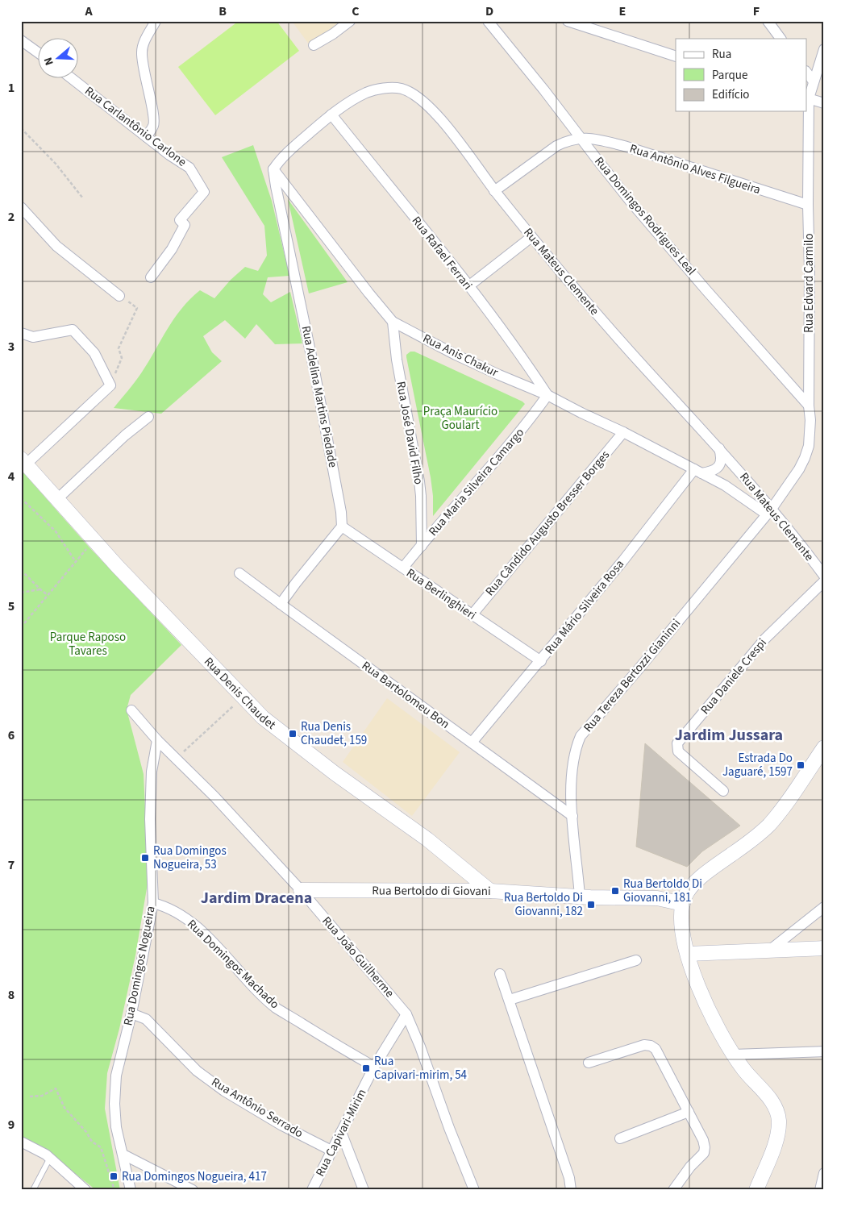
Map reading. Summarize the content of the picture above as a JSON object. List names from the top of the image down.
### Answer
{
  "streets": {
    "street": [
      "Rua Carlantônio Carlone",
      "Rua Antônio Alves Filgueira",
      "Rua Domingos Rodrigues Leal",
      "Rua Rafael Ferrari",
      "Rua Mateus Clemente",
      "Rua Edvard Carmilo",
      "Rua Anis Chakur",
      "Rua Adelina Martins Piedade",
      "Rua José David Filho",
      "Rua Maria Silveira Camargo",
      "Rua Cândido Augusto Bresser Borges",
      "Rua Berlinghieri",
      "Rua Mário Silveira Rosa",
      "Rua Tereza Bertozzi Gianinni",
      "Rua Daniele Crespi",
      "Rua Denis Chaudet",
      "Rua Bartolomeu Bon",
      "Rua Bertoldo di Giovani",
      "Rua João Guilherme",
      "Rua Domingos Machado",
      "Rua Domingos Nogueira",
      "Rua Antônio Serrado",
      "Rua Capivari-Mirim"
    ]
  },
  "crossings": [
    ["Rua Antônio Alves Filgueira", "Rua Domingos Rodrigues Leal"],
    ["Rua Antônio Alves Filgueira", "Rua Edvard Carmilo"],
    ["Rua Domingos Rodrigues Leal", "Rua Edvard Carmilo"],
    ["Rua Rafael Ferrari", "Rua Mateus Clemente"],
    ["Rua Rafael Ferrari", "Rua Anis Chakur"],
    ["Rua Rafael Ferrari", "Rua Maria Silveira Camargo"],
    ["Rua Mateus Clemente", "Rua Edvard Carmilo"],
    ["Rua Mateus Clemente", "Rua Anis Chakur"],
    ["Rua Mateus Clemente", "Rua Adelina Martins Piedade"],
    ["Rua Mateus Clemente", "Rua Tereza Bertozzi Gianinni"],
    ["Rua Edvard Carmilo", "Rua Anis Chakur"],
    ["Rua Edvard Carmilo", "Rua Tereza Bertozzi Gianinni"],
    ["Rua Anis Chakur", "Rua Adelina Martins Piedade"],
    ["Rua Anis Chakur", "Rua José David Filho"],
    ["Rua Anis Chakur", "Rua Maria Silveira Camargo"],
    ["Rua Anis Chakur", "Rua Cândido Augusto Bresser Borges"],
    ["Rua Anis Chakur", "Rua Mário Silveira Rosa"],
    ["Rua Anis Chakur", "Rua Tereza Bertozzi Gianinni"],
    ["Rua Adelina Martins Piedade", "Rua Berlinghieri"],
    ["Rua José David Filho", "Rua Maria Silveira Camargo"],
    ["Rua Maria Silveira Camargo", "Rua Berlinghieri"],
    ["Rua Cândido Augusto Bresser Borges", "Rua Berlinghieri"],
    ["Rua Berlinghieri", "Rua Mário Silveira Rosa"],
    ["Rua Mário Silveira Rosa", "Rua Bartolomeu Bon"],
    ["Rua Tereza Bertozzi Gianinni", "Rua Bartolomeu Bon"],
    ["Rua Tereza Bertozzi Gianinni", "Rua Bertoldo di Giovani"],
    ["Rua Denis Chaudet", "Rua Bertoldo di Giovani"],
    ["Rua Bertoldo di Giovani", "Rua João Guilherme"],
    ["Rua João Guilherme", "Rua Domingos Nogueira"],
    ["Rua João Guilherme", "Rua Capivari-Mirim"],
    ["Rua Domingos Machado", "Rua Domingos Nogueira"],
    ["Rua Domingos Machado", "Rua Capivari-Mirim"],
    ["Rua Domingos Nogueira", "Rua Antônio Serrado"],
    ["Rua Antônio Serrado", "Rua Capivari-Mirim"]
  ],
  "districts": ["Jardim Jussara", "Jardim Dracena"],
  "parks": ["Praça Maurício Goulart", "Parque Raposo Tavares"],
  "places": {
    "transit": [
      "Rua Denis Chaudet, 159",
      "Estrada Do Jaguaré, 1597",
      "Rua Domingos Nogueira, 53",
      "Rua Bertoldo Di Giovanni, 181",
      "Rua Bertoldo Di Giovanni, 182",
      "Rua Capivari-mirim, 54",
      "Rua Domingos Nogueira, 417"
    ]
  },
  "legend": ["Rua", "Parque", "Edifício"],
  "north": "left",
  "grid": {
    "columns": [
      "A",
      "B",
      "C",
      "D",
      "E",
      "F"
    ],
    "rows": [
      "1",
      "2",
      "3",
      "4",
      "5",
      "6",
      "7",
      "8",
      "9"
    ]
  }
}
